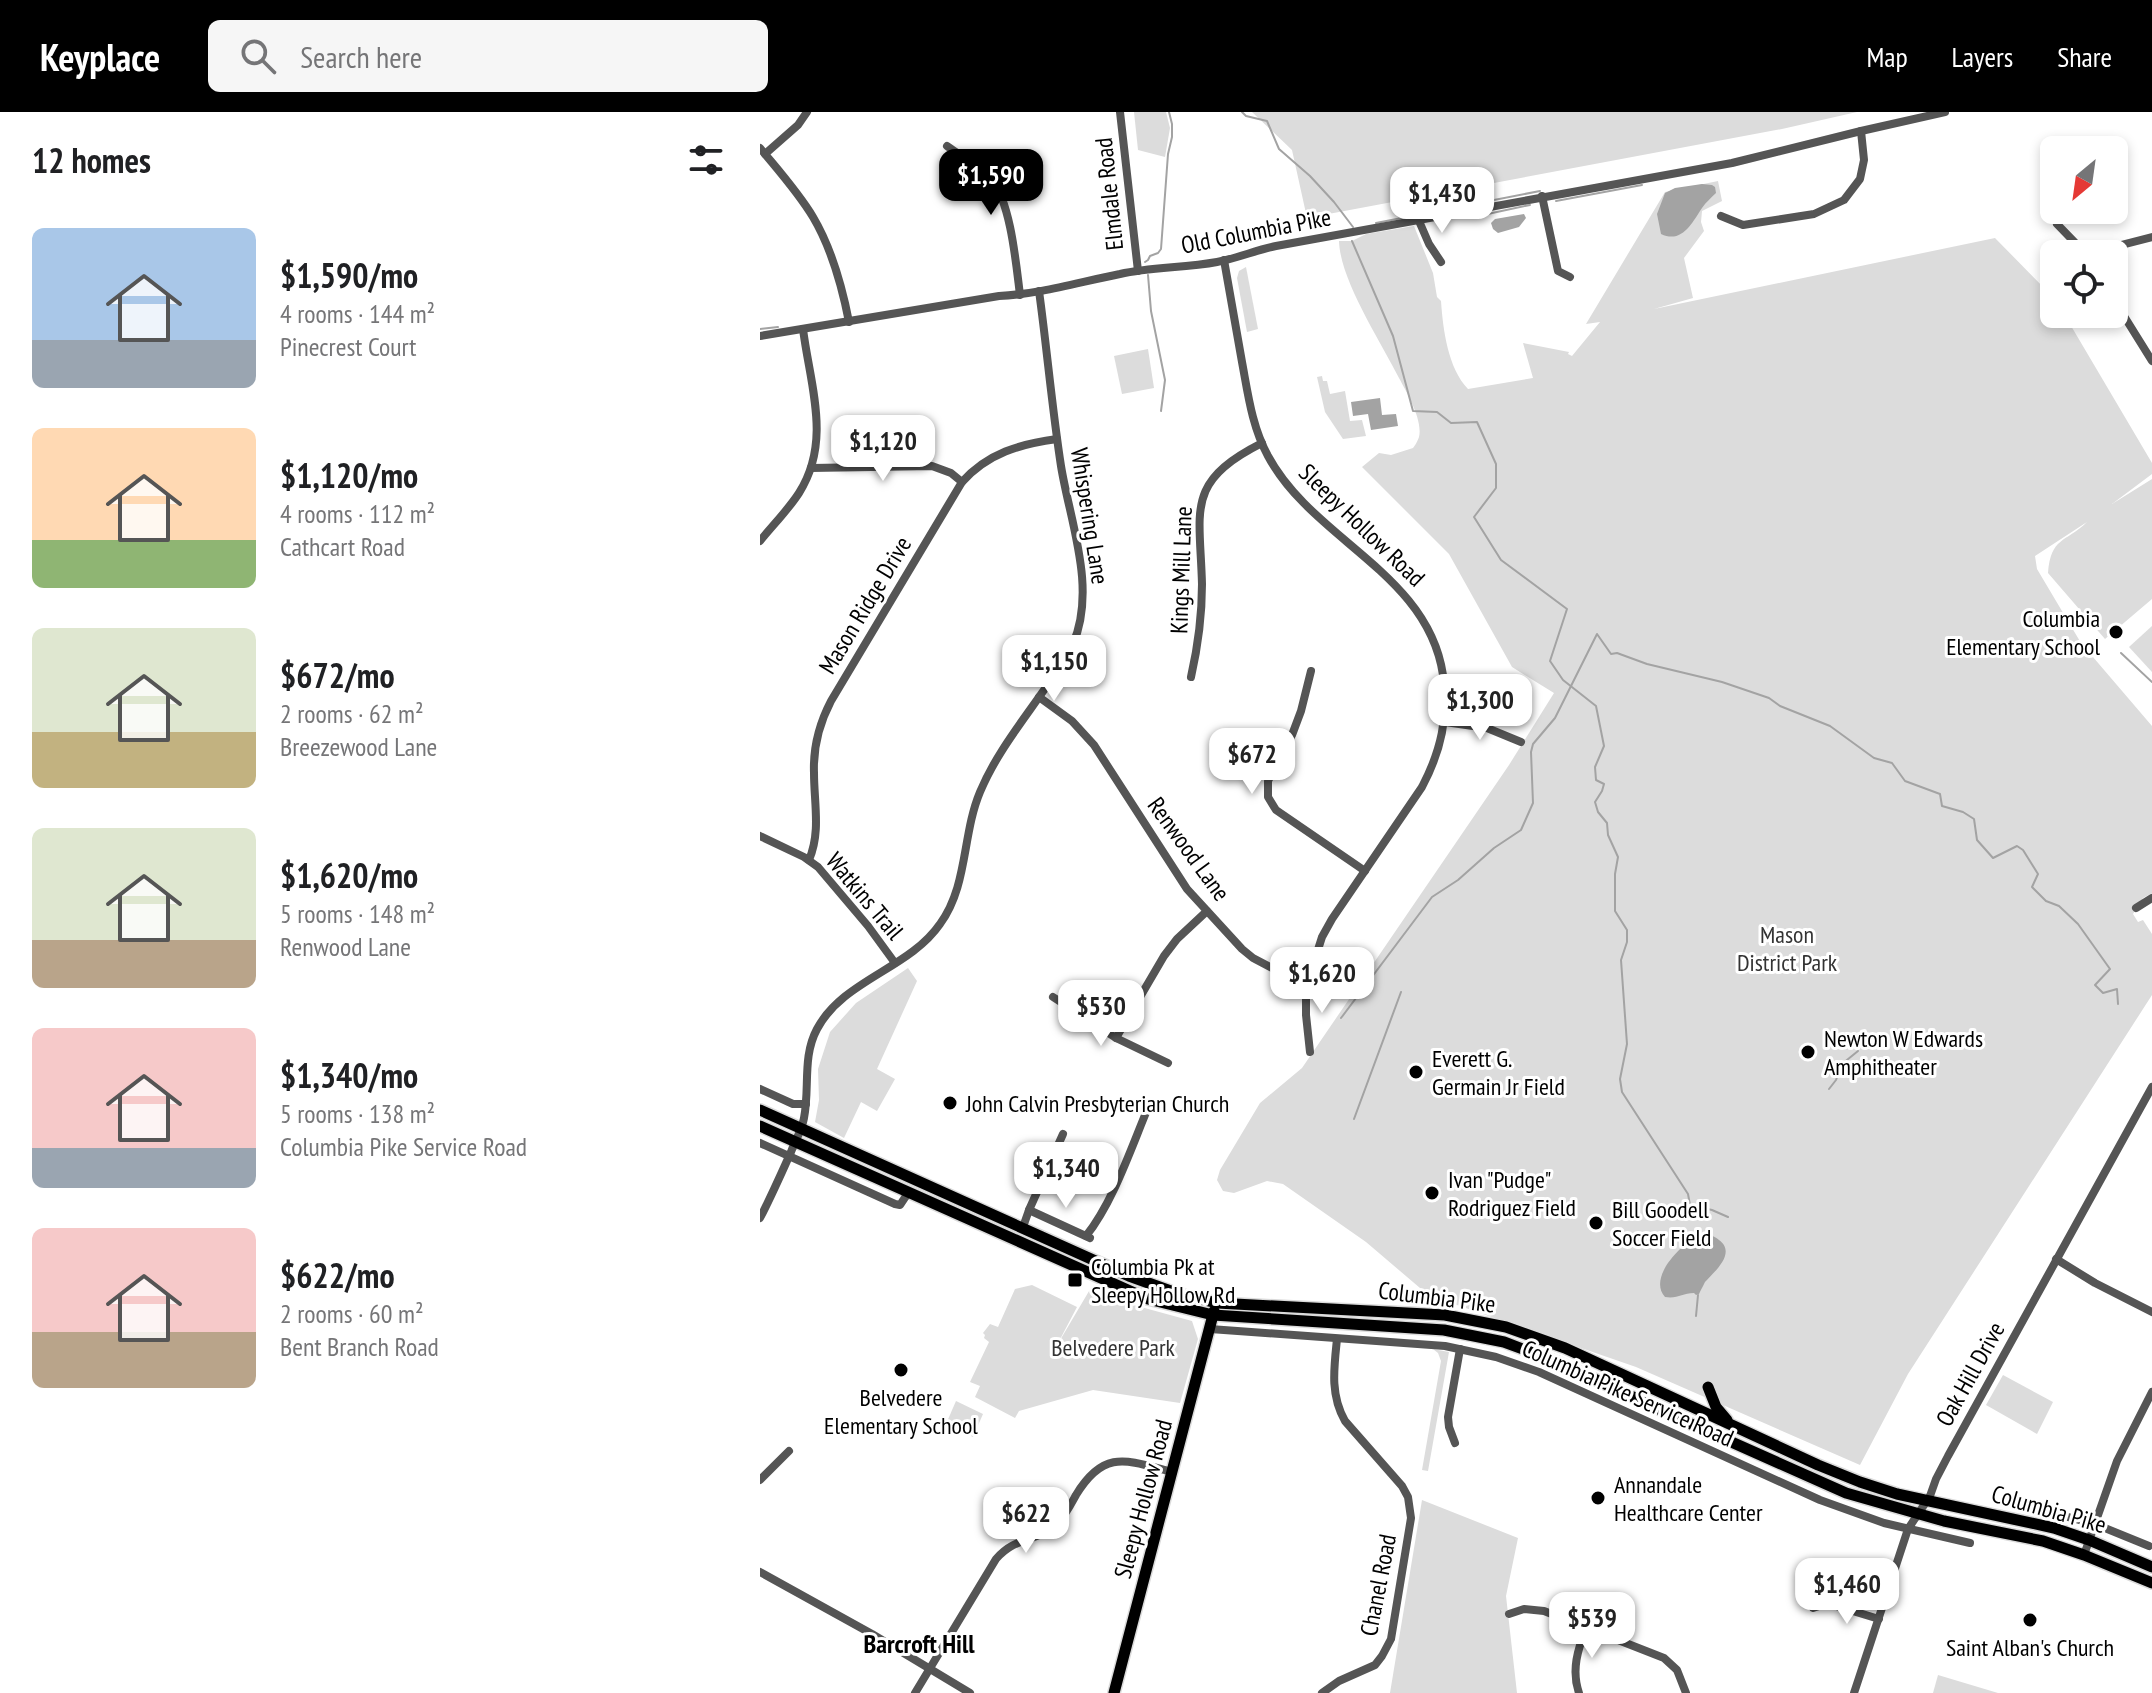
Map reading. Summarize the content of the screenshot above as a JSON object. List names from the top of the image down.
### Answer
{
  "streets": {
    "main road": ["Sleepy Hollow Road", "Columbia Pike"],
    "street": [
      "Elmdale Road",
      "Old Columbia Pike",
      "Whispering Lane",
      "Kings Mill Lane",
      "Mason Ridge Drive",
      "Renwood Lane",
      "Watkins Trail",
      "Oak Hill Drive",
      "Columbia Pike Service Road",
      "Chanel Road"
    ]
  },
  "crossings": [
    ["Elmdale Road", "Old Columbia Pike"],
    ["Old Columbia Pike", "Whispering Lane"],
    ["Old Columbia Pike", "Sleepy Hollow Road"],
    ["Whispering Lane", "Mason Ridge Drive"],
    ["Whispering Lane", "Renwood Lane"],
    ["Whispering Lane", "Watkins Trail"],
    ["Whispering Lane", "Columbia Pike"],
    ["Sleepy Hollow Road", "Kings Mill Lane"],
    ["Sleepy Hollow Road", "Renwood Lane"],
    ["Sleepy Hollow Road", "Columbia Pike"],
    ["Sleepy Hollow Road", "Columbia Pike Service Road"],
    ["Mason Ridge Drive", "Watkins Trail"],
    ["Columbia Pike", "Oak Hill Drive"],
    ["Oak Hill Drive", "Columbia Pike Service Road"],
    ["Columbia Pike Service Road", "Chanel Road"]
  ],
  "districts": ["Barcroft Hill"],
  "parks": ["Mason District Park", "Belvedere Park"],
  "places": {
    "other": [
      "Columbia Elementary School",
      "Newton W Edwards Amphitheater",
      "Everett G. Germain Jr Field",
      "John Calvin Presbyterian Church",
      "Ivan \"Pudge\" Rodriguez Field",
      "Bill Goodell Soccer Field",
      "Belvedere Elementary School",
      "Annandale Healthcare Center",
      "Saint Alban's Church"
    ],
    "transit": ["Columbia Pk at Sleepy Hollow Rd"]
  },
  "north": "bottom left",
  "page": {
    "header": "Keyplace",
    "search": "Search here",
    "nav": ["Map", "Layers", "Share"],
    "heading": "12 homes",
    "price": [
      "$1,590",
      "$1,430",
      "$1,120",
      "$1,150",
      "$1,300",
      "$672",
      "$1,620",
      "$530",
      "$1,340",
      "$622",
      "$1,460",
      "$539"
    ],
    "list": [
      {
        "name": "$1,590/mo",
        "note": "4 rooms · 144 m² · Pinecrest Court"
      },
      {
        "name": "$1,120/mo",
        "note": "4 rooms · 112 m² · Cathcart Road"
      },
      {
        "name": "$672/mo",
        "note": "2 rooms · 62 m² · Breezewood Lane"
      },
      {
        "name": "$1,620/mo",
        "note": "5 rooms · 148 m² · Renwood Lane"
      },
      {
        "name": "$1,340/mo",
        "note": "5 rooms · 138 m² · Columbia Pike Service Road"
      },
      {
        "name": "$622/mo",
        "note": "2 rooms · 60 m² · Bent Branch Road"
      }
    ]
  }
}
